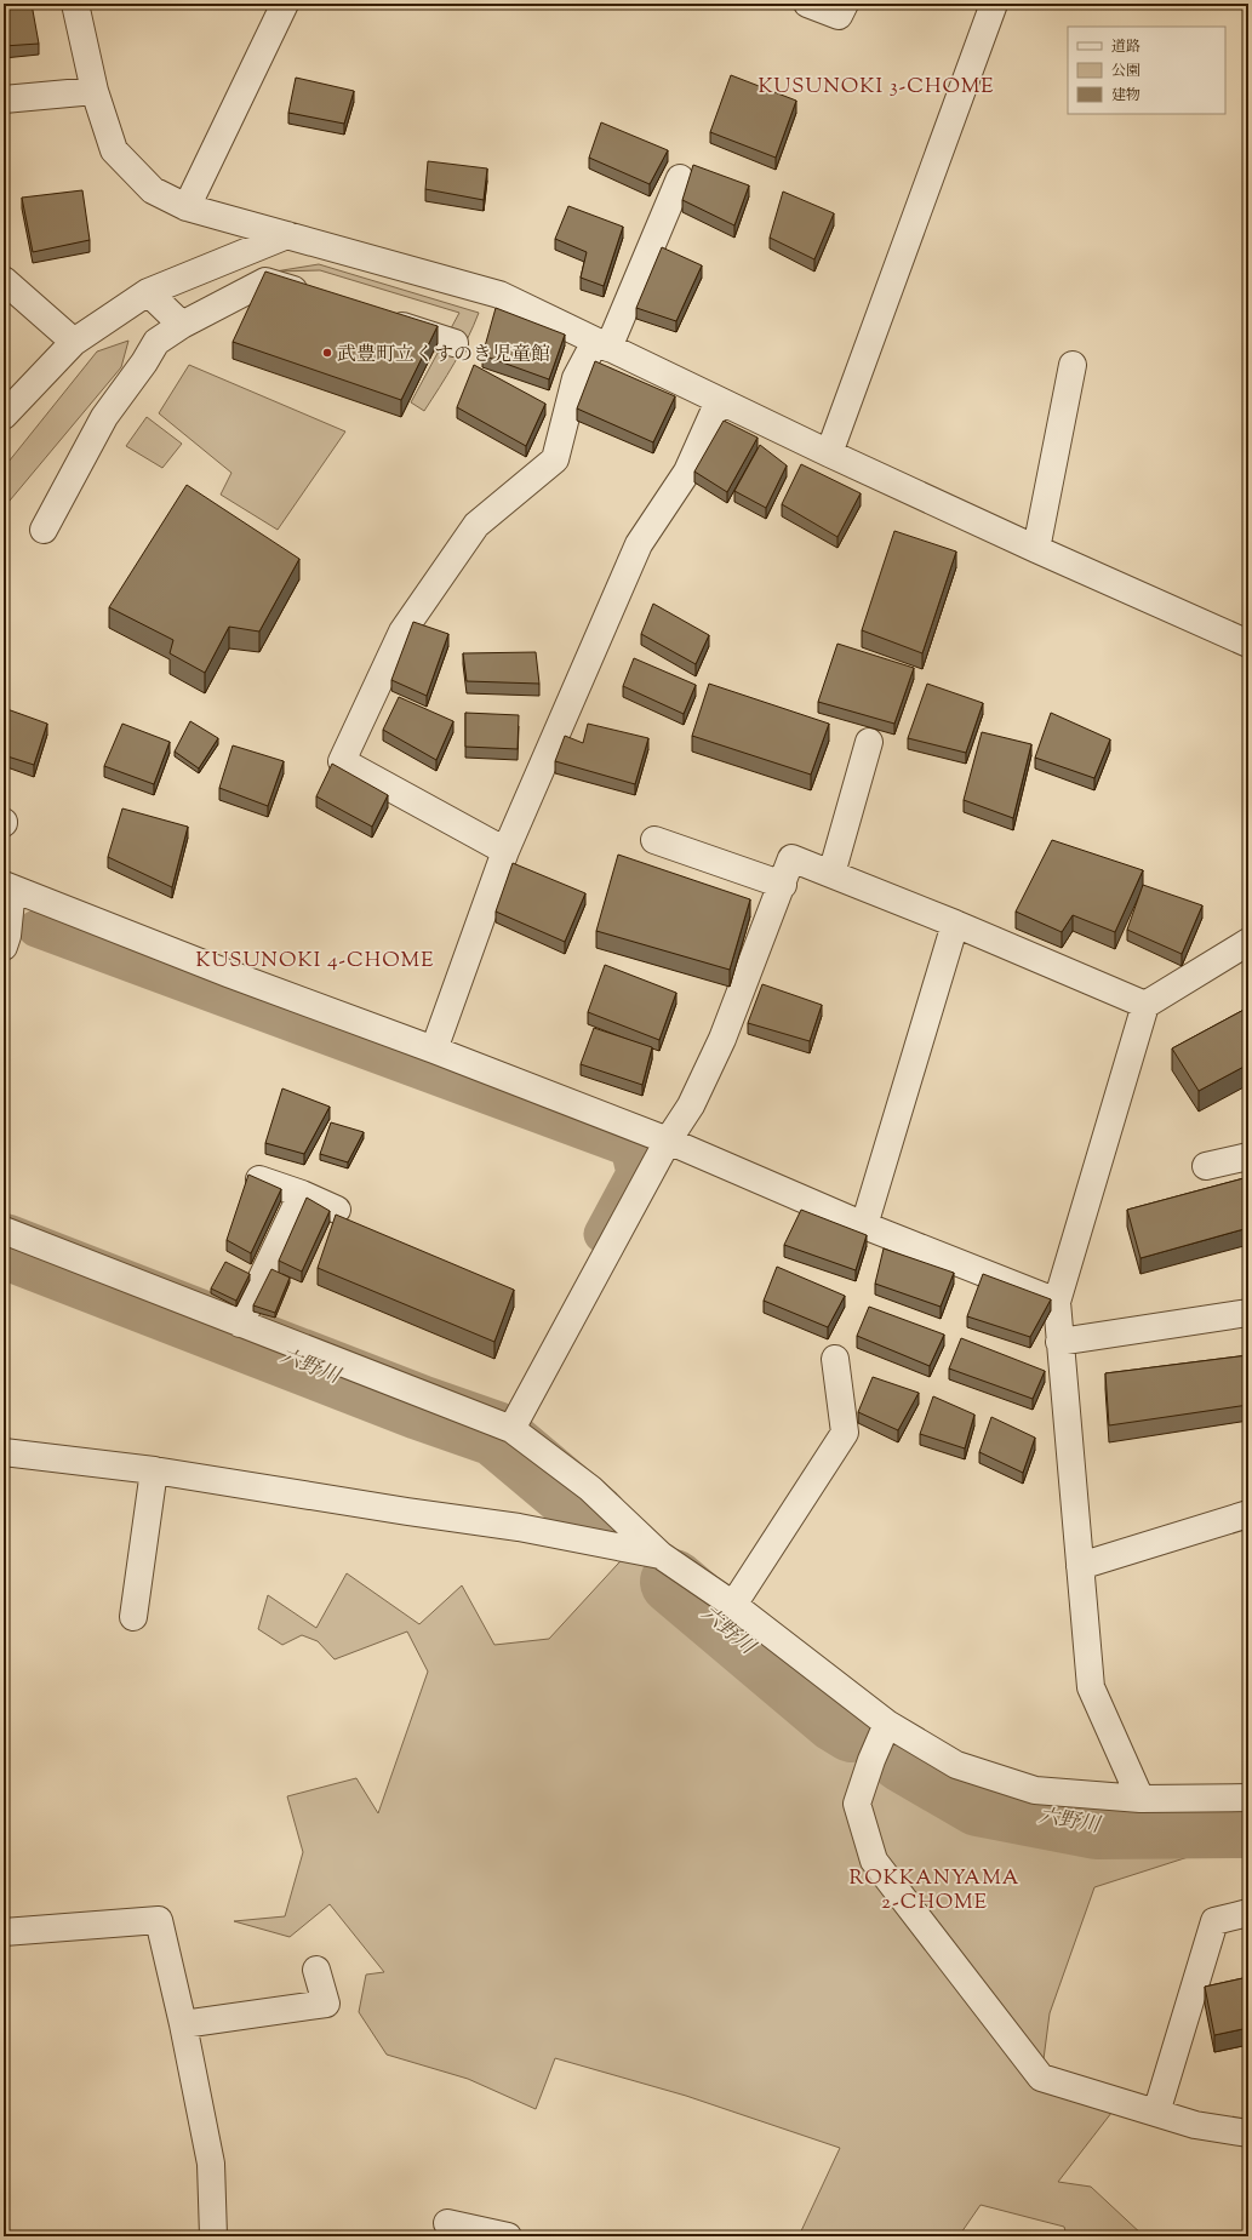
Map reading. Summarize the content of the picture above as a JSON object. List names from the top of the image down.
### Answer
{
  "districts": ["KUSUNOKI 3-CHOME", "KUSUNOKI 4-CHOME", "ROKKANYAMA 2-CHOME"],
  "water": ["六野川"],
  "places": ["武豊町立くすのき児童館"],
  "legend": ["道路", "公園", "建物"]
}
